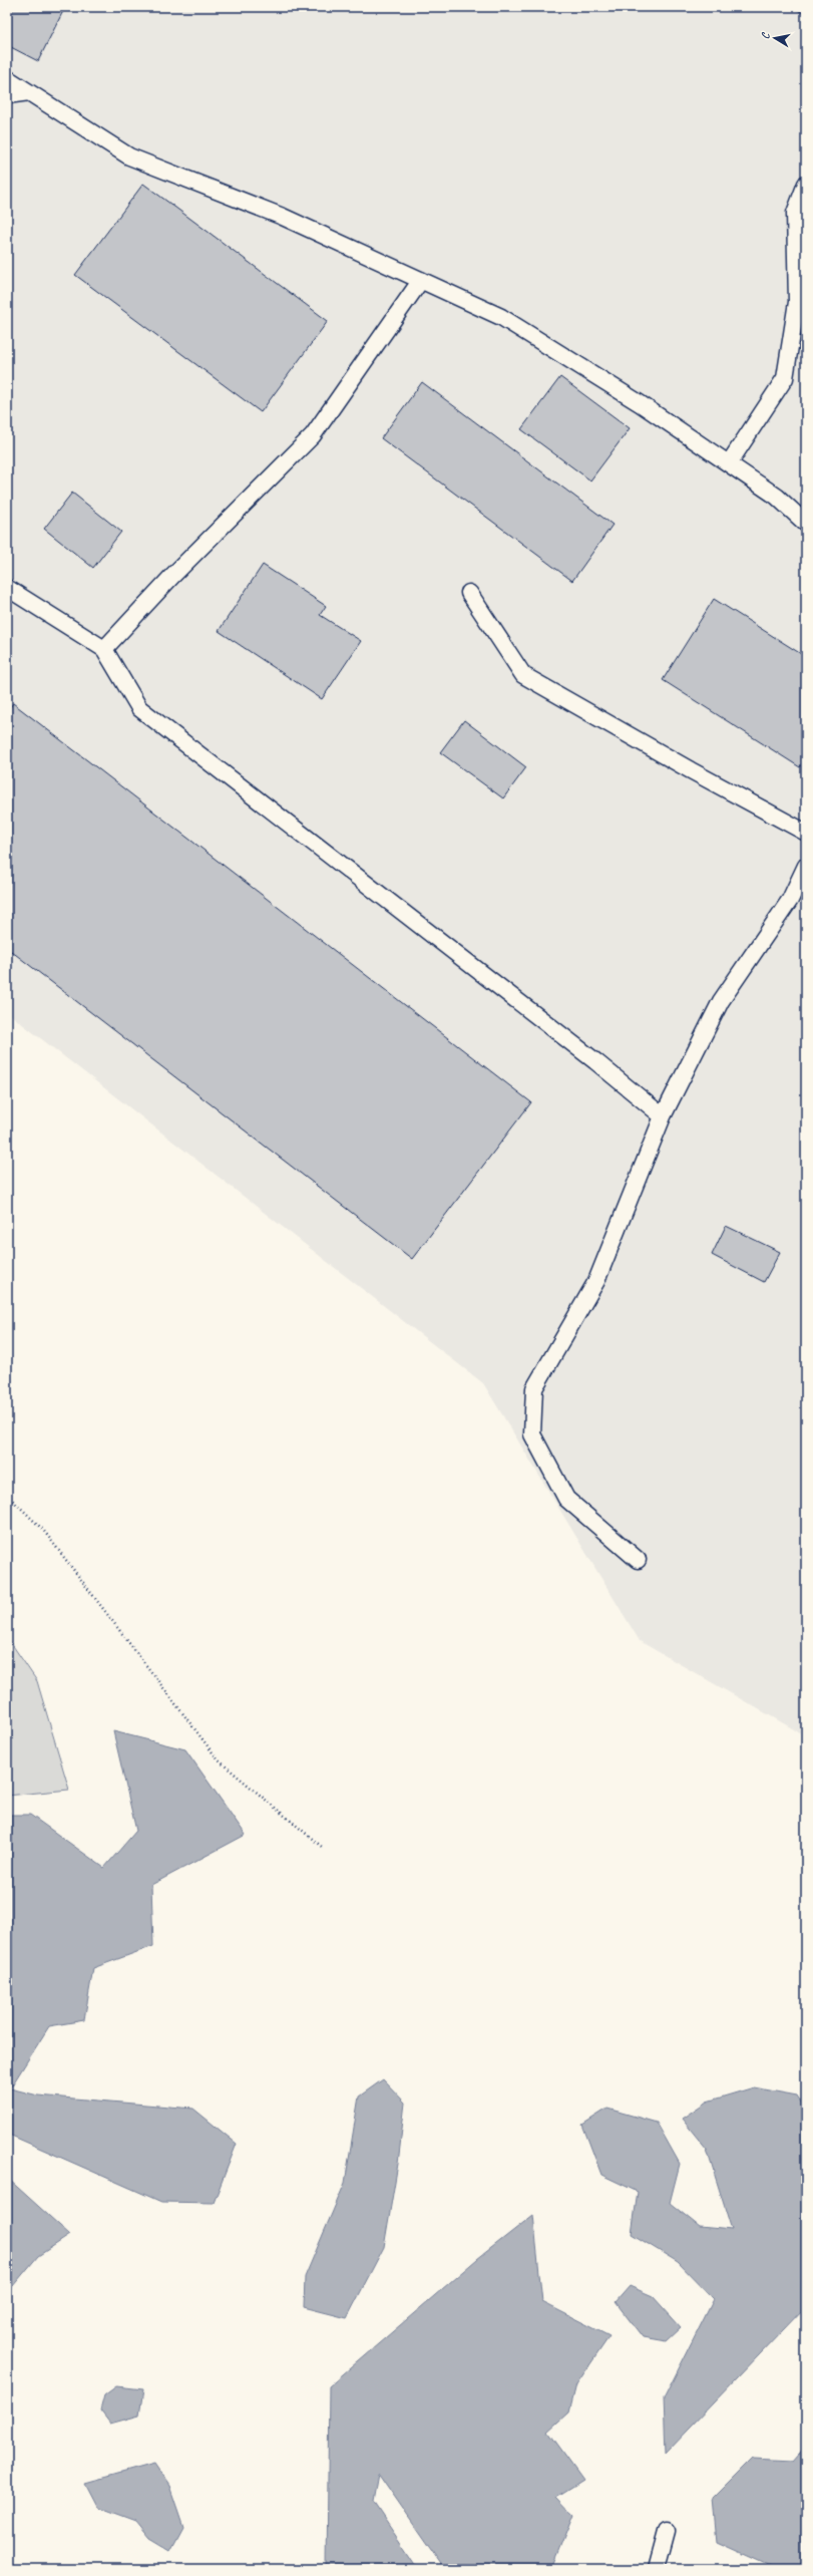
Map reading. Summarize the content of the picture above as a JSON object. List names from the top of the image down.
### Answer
{
  "north": "left"
}
